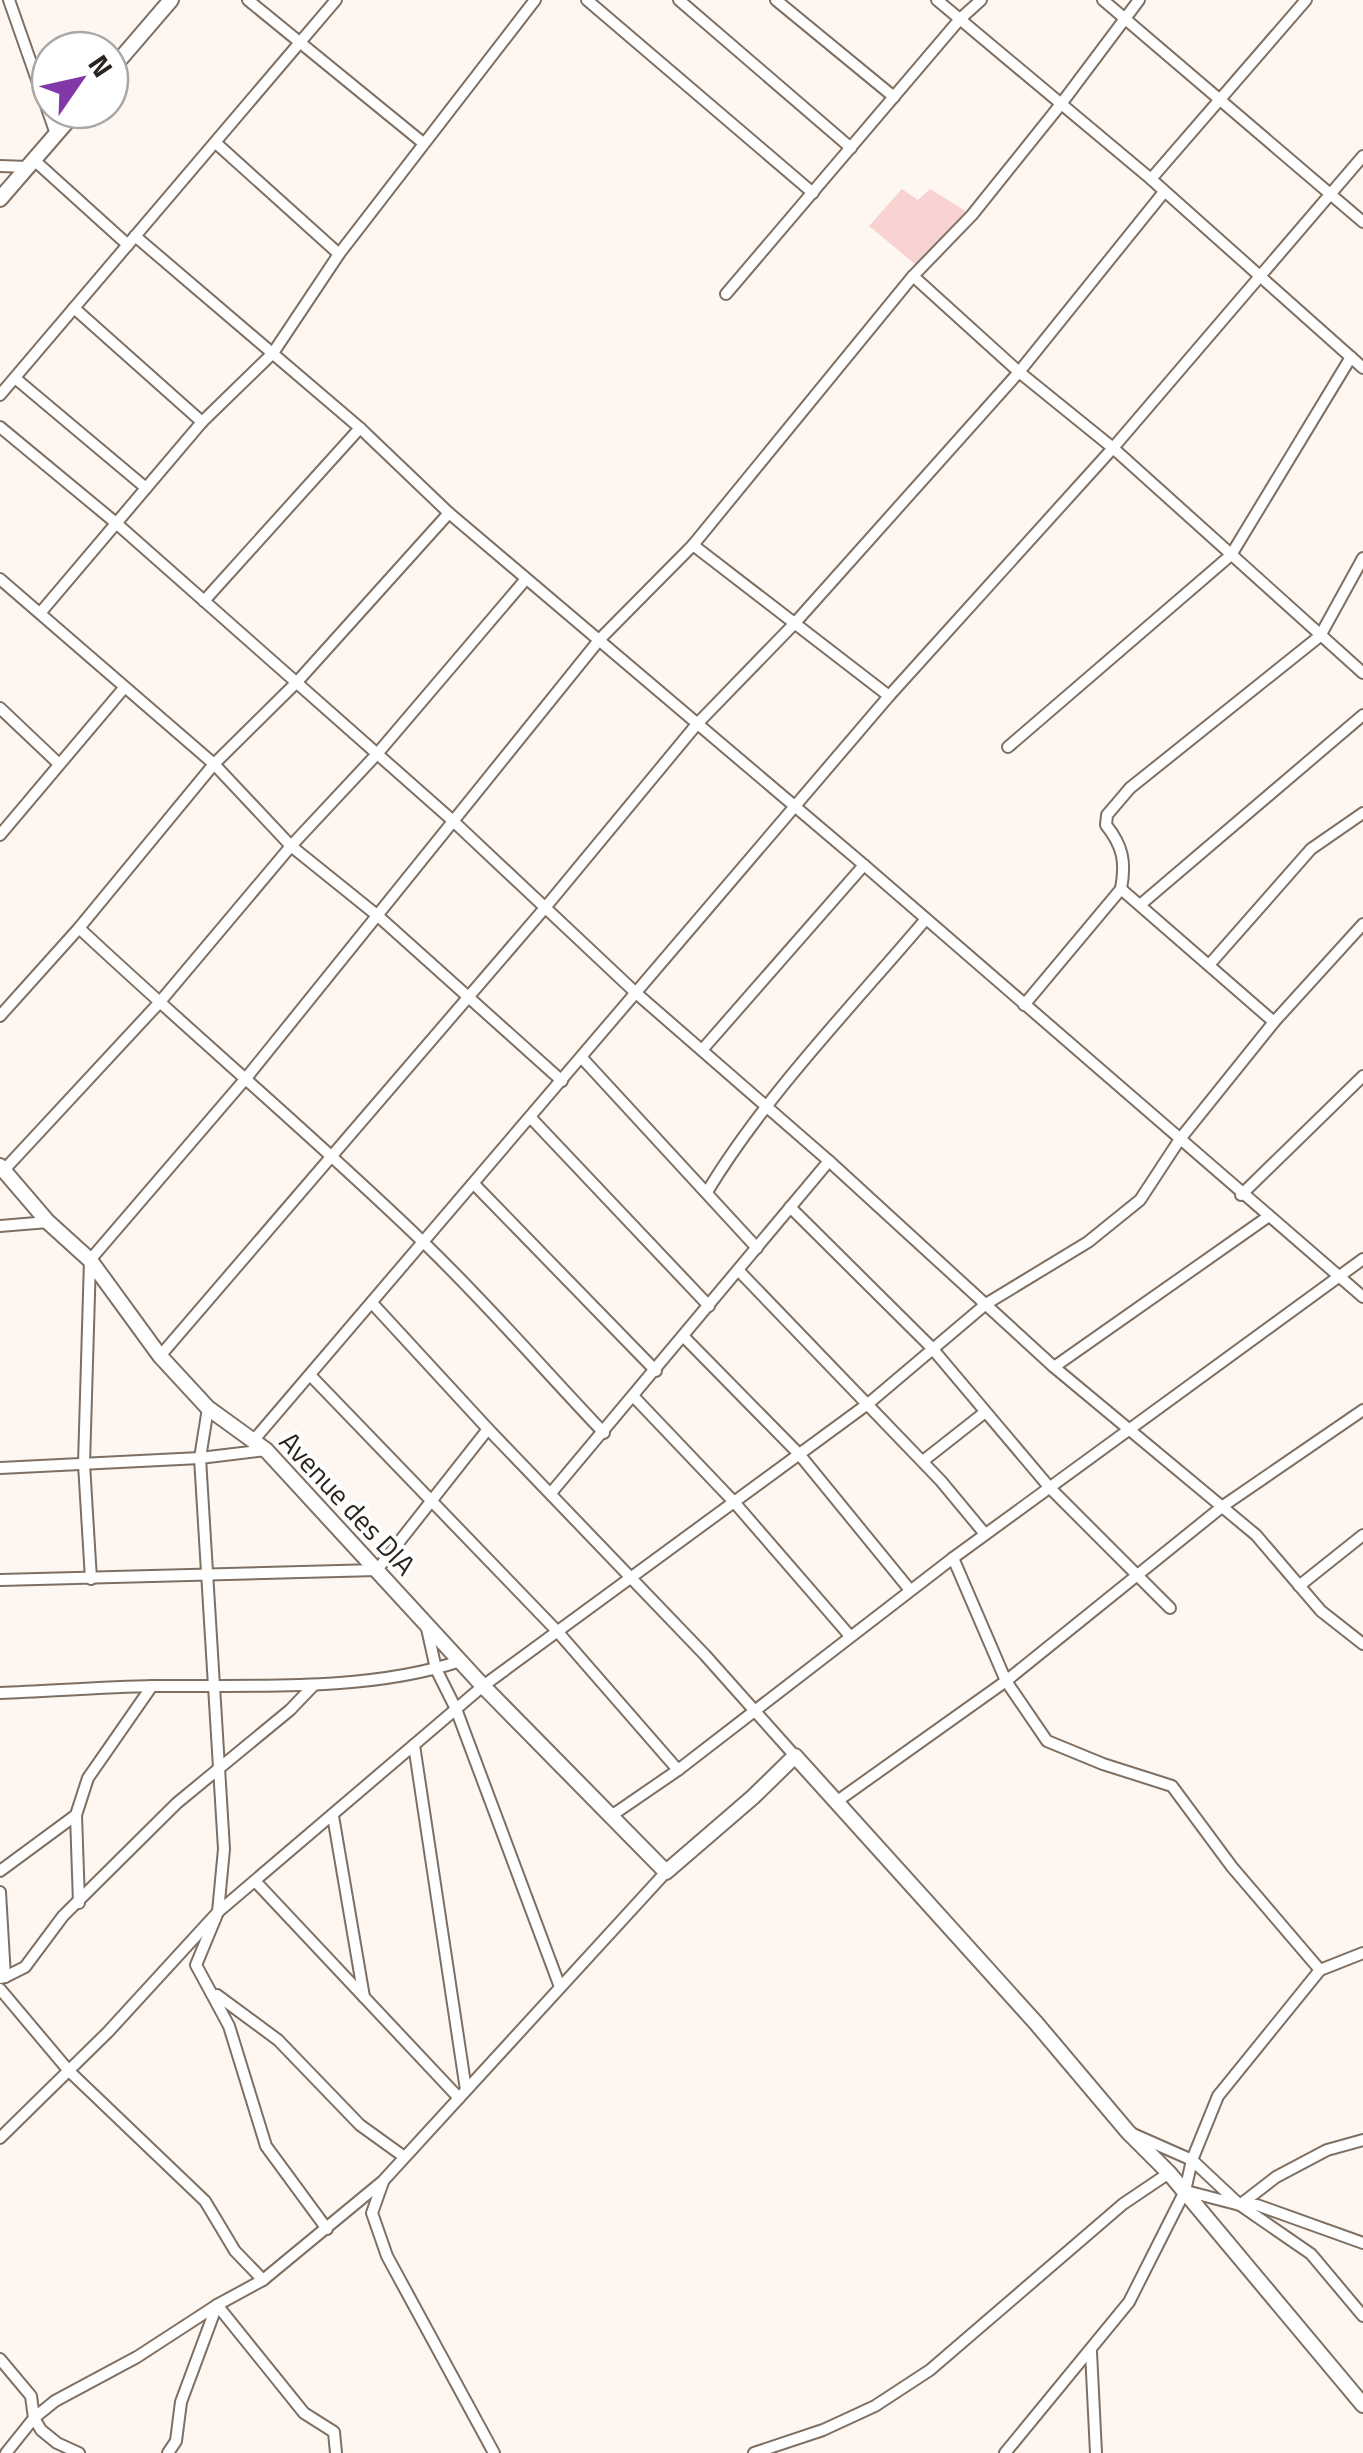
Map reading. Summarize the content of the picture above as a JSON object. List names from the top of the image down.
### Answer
{
  "streets": {
    "street": ["Avenue des DIA"]
  },
  "north": "top right"
}
